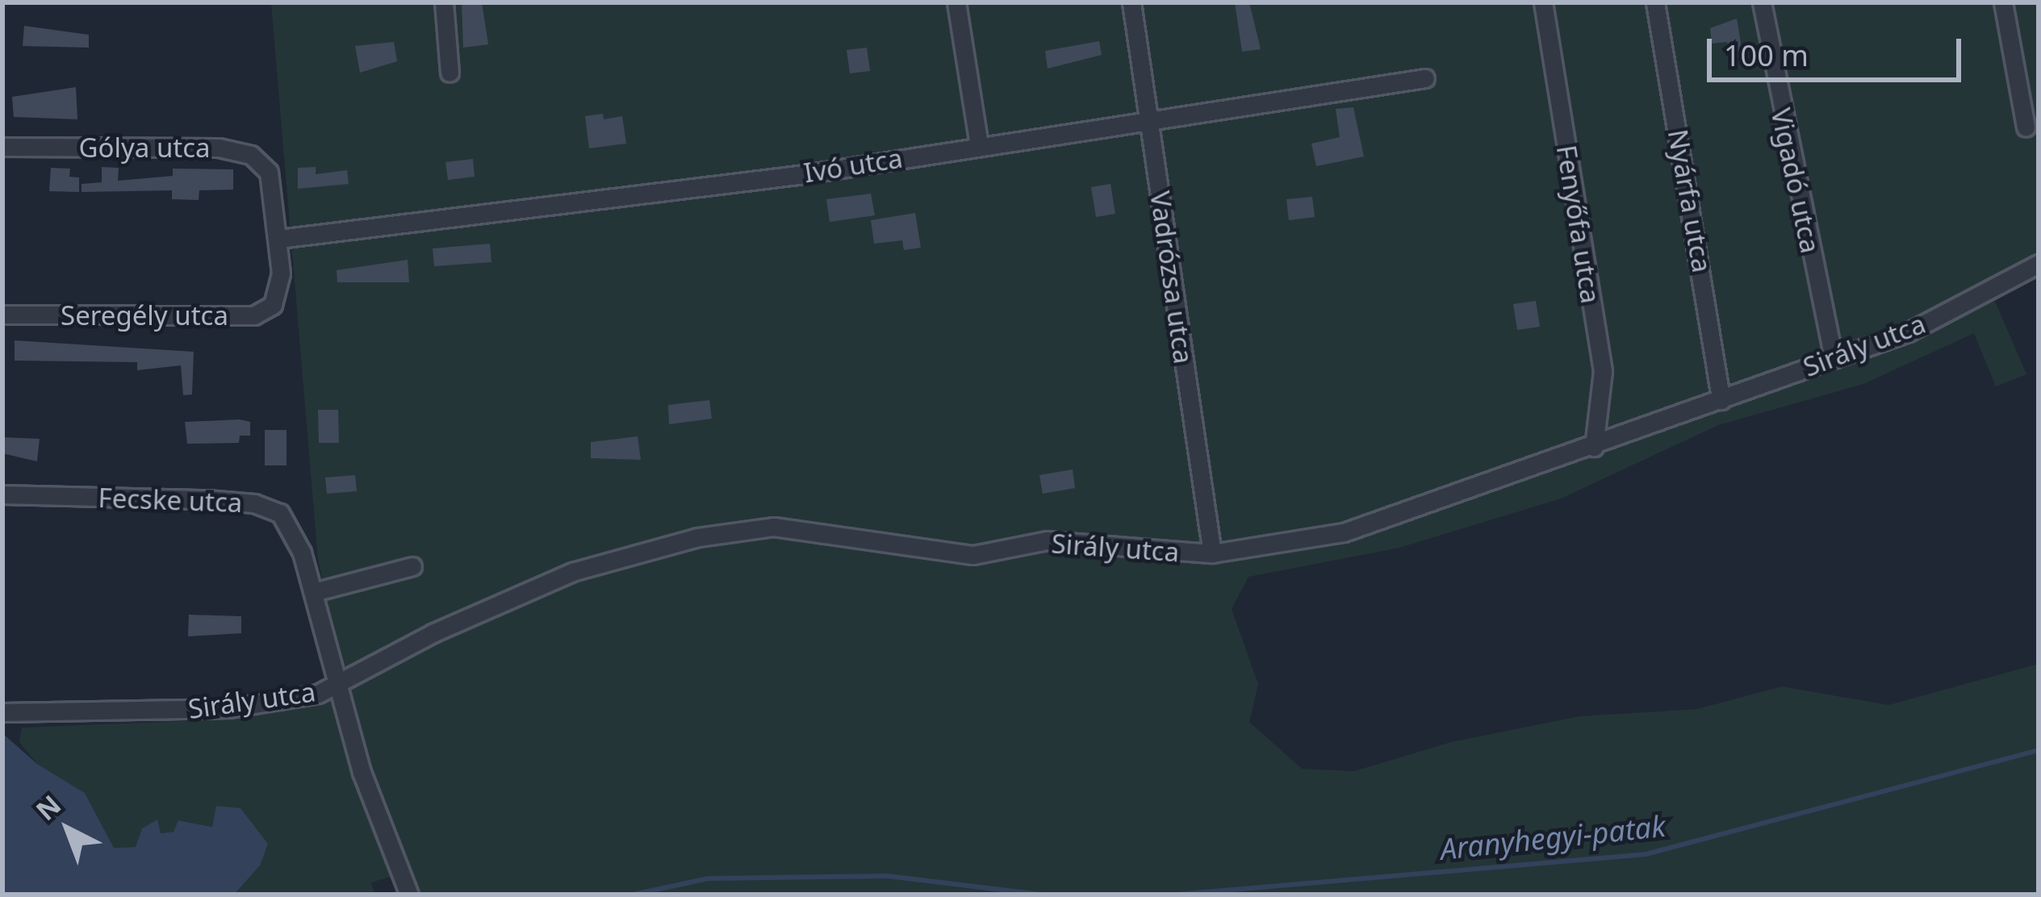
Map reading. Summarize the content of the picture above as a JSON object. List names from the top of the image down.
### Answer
{
  "streets": {
    "street": [
      "Gólya utca",
      "Ivó utca",
      "Vigadó utca",
      "Nyárfa utca",
      "Fenyőfa utca",
      "Vadrózsa utca",
      "Seregély utca",
      "Sirály utca",
      "Fecske utca"
    ]
  },
  "crossings": [
    ["Gólya utca", "Ivó utca"],
    ["Gólya utca", "Seregély utca"],
    ["Ivó utca", "Vadrózsa utca"],
    ["Ivó utca", "Seregély utca"],
    ["Vigadó utca", "Sirály utca"],
    ["Nyárfa utca", "Sirály utca"],
    ["Fenyőfa utca", "Sirály utca"],
    ["Vadrózsa utca", "Sirály utca"],
    ["Sirály utca", "Fecske utca"]
  ],
  "water": ["Aranyhegyi-patak"],
  "scale_bar": "100 m",
  "north": "top left"
}
